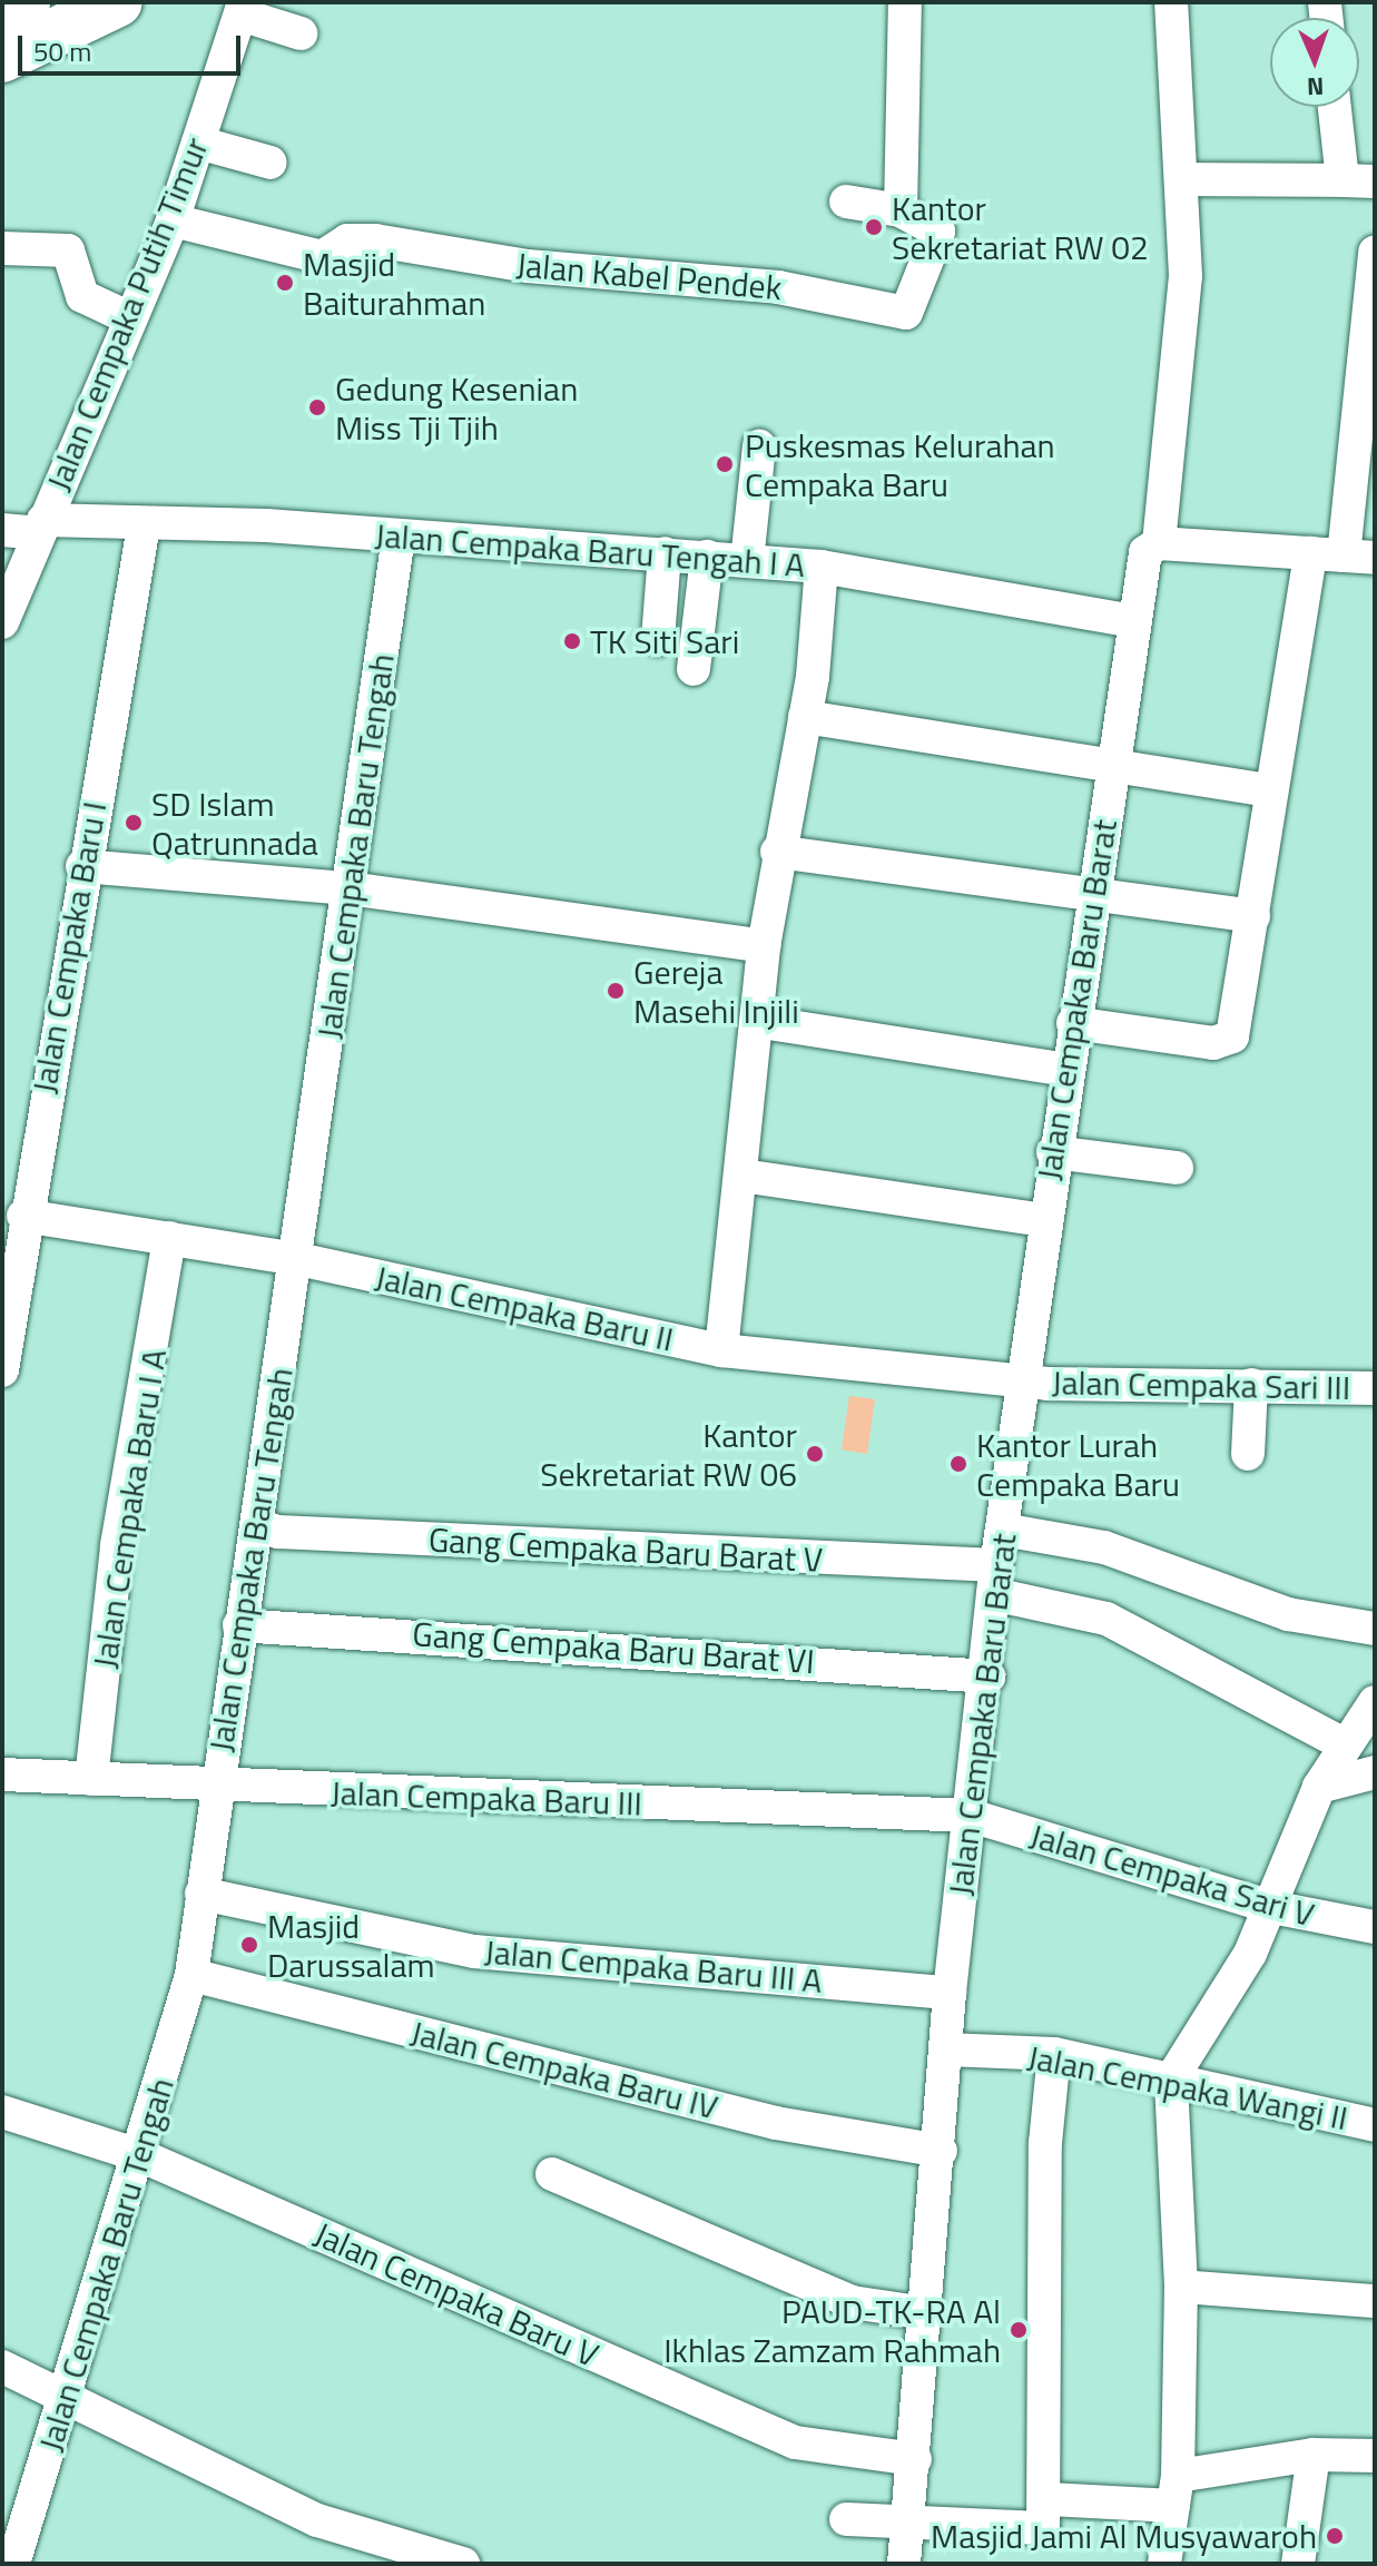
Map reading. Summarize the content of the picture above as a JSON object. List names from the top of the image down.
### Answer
{
  "streets": {
    "street": [
      "Jalan Kabel Pendek",
      "Jalan Cempaka Putih Timur",
      "Jalan Cempaka Baru Tengah I A",
      "Jalan Cempaka Baru Tengah",
      "Jalan Cempaka Baru I",
      "Jalan Cempaka Baru Barat",
      "Jalan Cempaka Baru II",
      "Jalan Cempaka Sari III",
      "Jalan Cempaka Baru I A",
      "Gang Cempaka Baru Barat V",
      "Gang Cempaka Baru Barat VI",
      "Jalan Cempaka Baru III",
      "Jalan Cempaka Sari V",
      "Jalan Cempaka Baru III A",
      "Jalan Cempaka Baru IV",
      "Jalan Cempaka Wangi II",
      "Jalan Cempaka Baru V"
    ]
  },
  "crossings": [
    ["Jalan Kabel Pendek", "Jalan Cempaka Putih Timur"],
    ["Jalan Cempaka Putih Timur", "Jalan Cempaka Baru Tengah I A"],
    ["Jalan Cempaka Baru Tengah I A", "Jalan Cempaka Baru Tengah"],
    ["Jalan Cempaka Baru Tengah I A", "Jalan Cempaka Baru I"],
    ["Jalan Cempaka Baru Tengah I A", "Jalan Cempaka Baru Barat"],
    ["Jalan Cempaka Baru Tengah", "Jalan Cempaka Baru II"],
    ["Jalan Cempaka Baru Tengah", "Gang Cempaka Baru Barat V"],
    ["Jalan Cempaka Baru Tengah", "Gang Cempaka Baru Barat VI"],
    ["Jalan Cempaka Baru Tengah", "Jalan Cempaka Baru III"],
    ["Jalan Cempaka Baru Tengah", "Jalan Cempaka Baru III A"],
    ["Jalan Cempaka Baru Tengah", "Jalan Cempaka Baru IV"],
    ["Jalan Cempaka Baru Tengah", "Jalan Cempaka Baru V"],
    ["Jalan Cempaka Baru I", "Jalan Cempaka Baru II"],
    ["Jalan Cempaka Baru Barat", "Jalan Cempaka Baru II"],
    ["Jalan Cempaka Baru Barat", "Jalan Cempaka Sari III"],
    ["Jalan Cempaka Baru Barat", "Gang Cempaka Baru Barat V"],
    ["Jalan Cempaka Baru Barat", "Gang Cempaka Baru Barat VI"],
    ["Jalan Cempaka Baru Barat", "Jalan Cempaka Baru III"],
    ["Jalan Cempaka Baru Barat", "Jalan Cempaka Sari V"],
    ["Jalan Cempaka Baru Barat", "Jalan Cempaka Baru III A"],
    ["Jalan Cempaka Baru Barat", "Jalan Cempaka Baru IV"],
    ["Jalan Cempaka Baru Barat", "Jalan Cempaka Wangi II"],
    ["Jalan Cempaka Baru Barat", "Jalan Cempaka Baru V"],
    ["Jalan Cempaka Baru II", "Jalan Cempaka Sari III"],
    ["Jalan Cempaka Baru II", "Jalan Cempaka Baru I A"],
    ["Jalan Cempaka Baru I A", "Jalan Cempaka Baru III"],
    ["Jalan Cempaka Baru III", "Jalan Cempaka Sari V"]
  ],
  "places": [
    "Kantor Sekretariat RW 02",
    "Masjid Baiturahman",
    "Gedung Kesenian Miss Tji Tjih",
    "Puskesmas Kelurahan Cempaka Baru",
    "TK Siti Sari",
    "SD Islam Qatrunnada",
    "Gereja Masehi Injili",
    "Kantor Sekretariat RW 06",
    "Kantor Lurah Cempaka Baru",
    "Masjid Darussalam",
    "PAUD-TK-RA Al Ikhlas Zamzam Rahmah",
    "Masjid Jami Al Musyawaroh"
  ],
  "scale_bar": "50 m",
  "north": "bottom"
}
